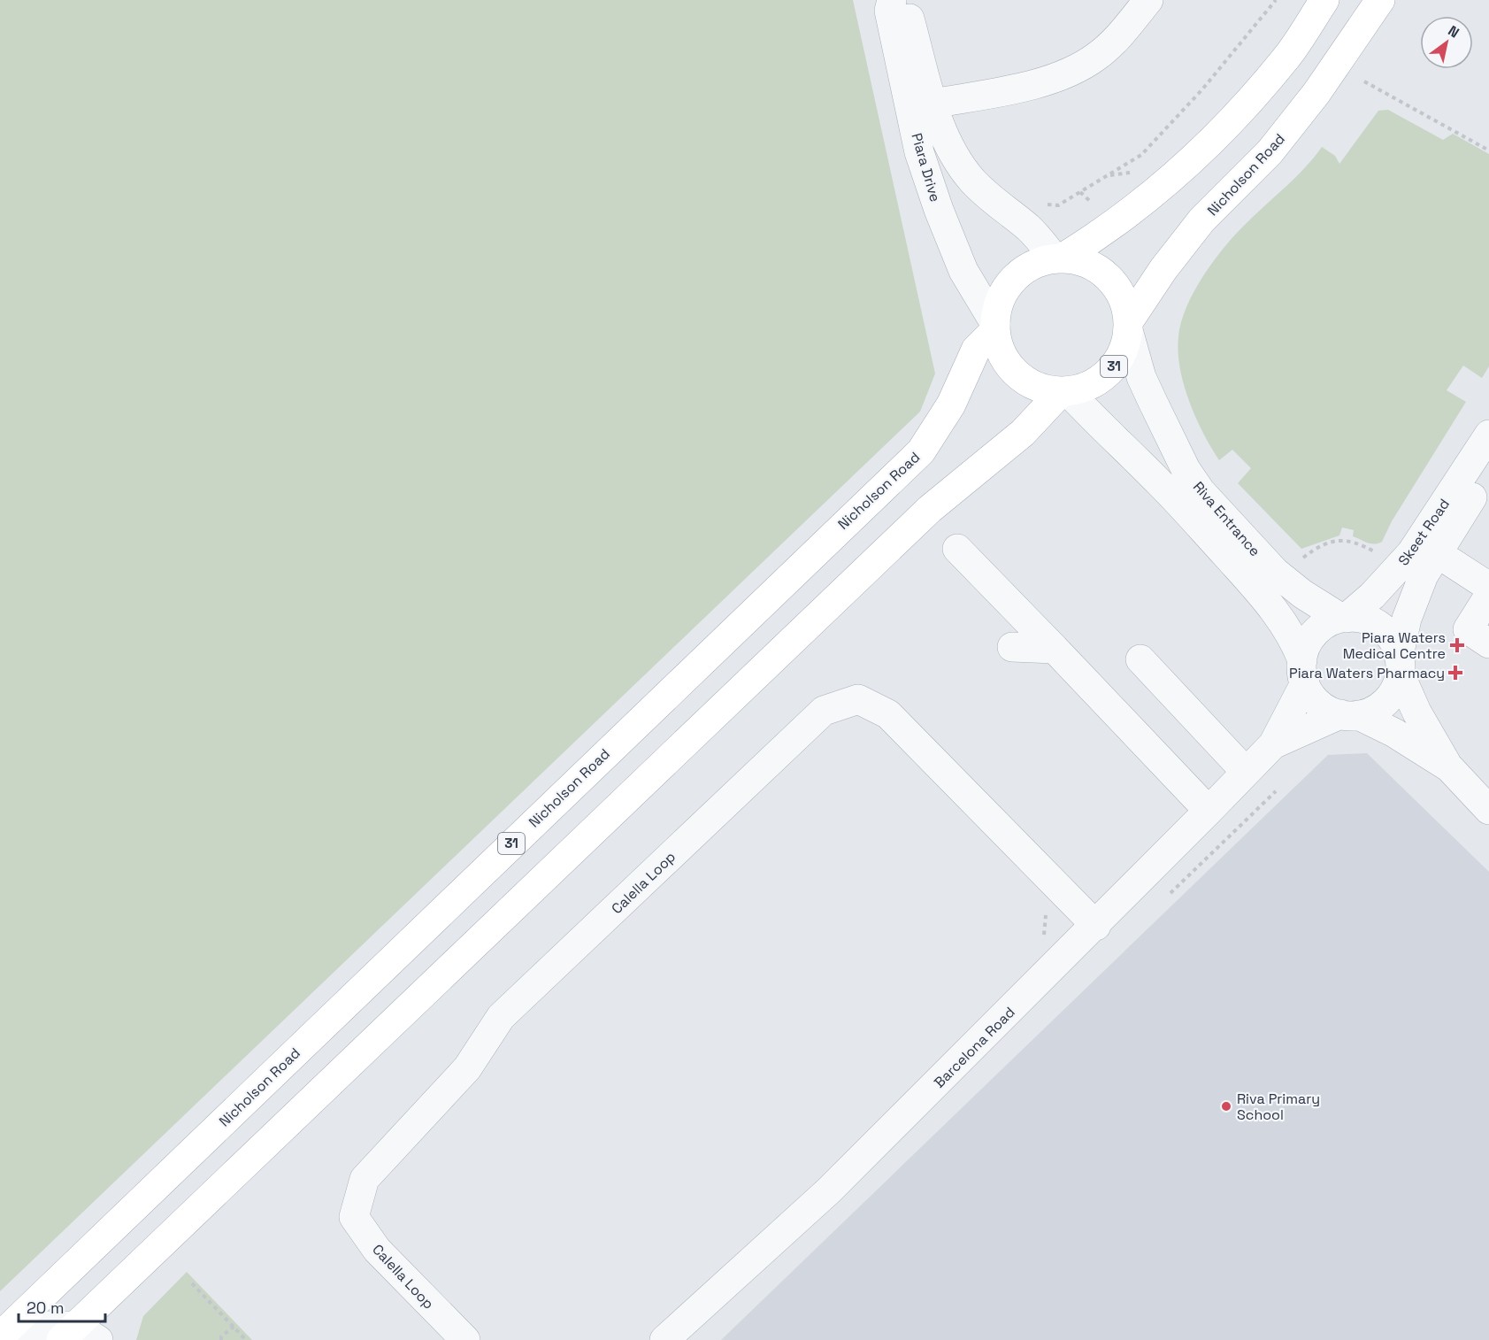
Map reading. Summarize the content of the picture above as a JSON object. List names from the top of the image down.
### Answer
{
  "streets": {
    "main road": ["Nicholson Road", "31"],
    "street": [
      "Piara Drive",
      "Riva Entrance",
      "Skeet Road",
      "Calella Loop",
      "Barcelona Road"
    ]
  },
  "crossings": [
    ["Piara Drive", "Nicholson Road"],
    ["Piara Drive", "31"],
    ["Piara Drive", "Riva Entrance"],
    ["Nicholson Road", "31"],
    ["Nicholson Road", "Riva Entrance"],
    ["31", "Riva Entrance"],
    ["Riva Entrance", "Skeet Road"],
    ["Riva Entrance", "Barcelona Road"],
    ["Skeet Road", "Barcelona Road"],
    ["Calella Loop", "Barcelona Road"]
  ],
  "places": {
    "health": ["Piara Waters Medical Centre", "Piara Waters Pharmacy"],
    "other": ["Riva Primary School"]
  },
  "scale_bar": "20 m",
  "north": "top right"
}
